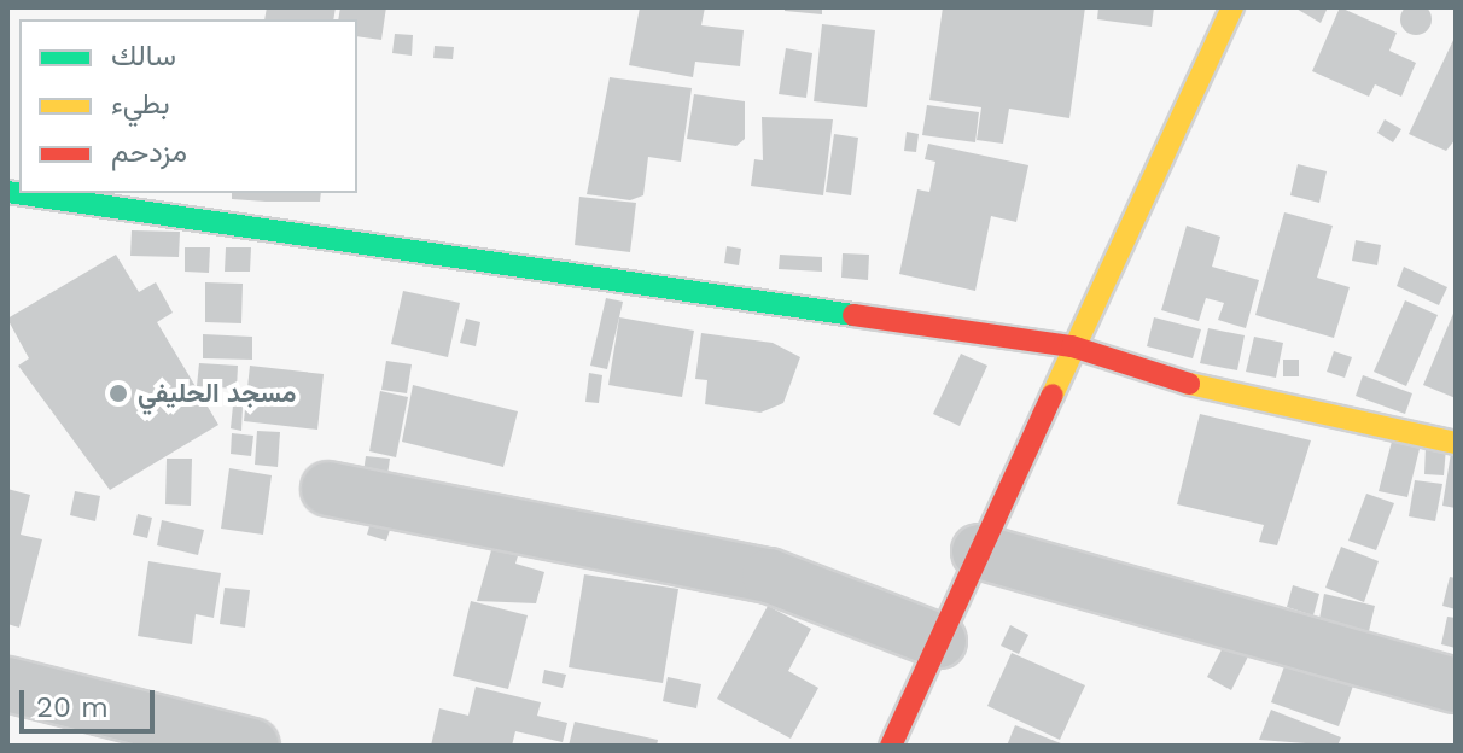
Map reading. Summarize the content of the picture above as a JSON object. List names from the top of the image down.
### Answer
{
  "places": ["مسجد الحليفي"],
  "legend": ["سالك", "بطيء", "مزدحم"],
  "scale_bar": "20 m"
}
